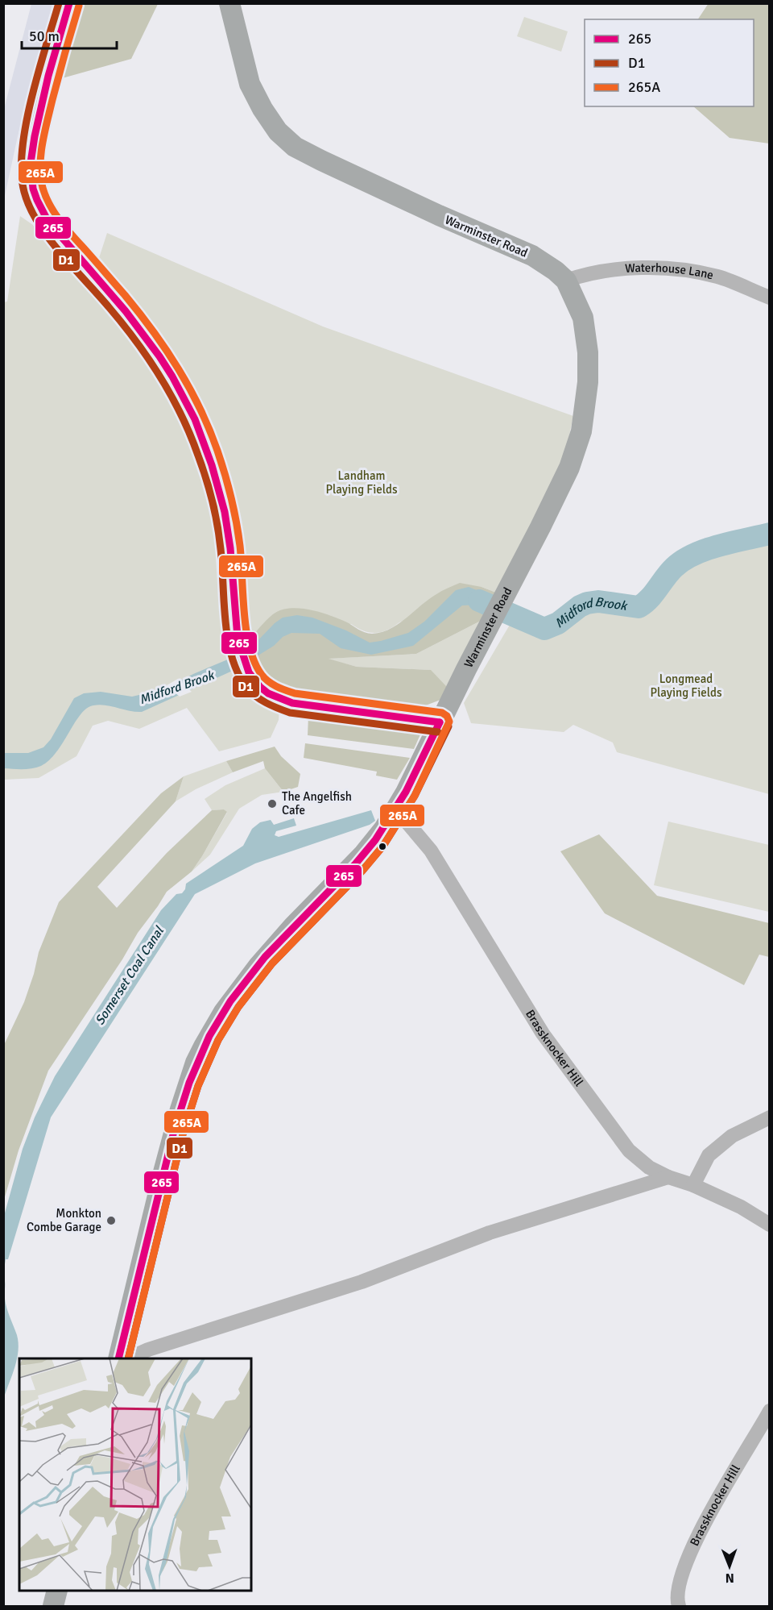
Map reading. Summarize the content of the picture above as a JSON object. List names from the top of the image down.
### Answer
{
  "streets": {
    "highway": ["Warminster Road"],
    "street": ["Waterhouse Lane", "Brassknocker Hill"]
  },
  "crossings": [
    ["Warminster Road", "Waterhouse Lane"],
    ["Warminster Road", "Brassknocker Hill"]
  ],
  "water": ["Midford Brook", "Somerset Coal Canal"],
  "parks": ["Landham Playing Fields", "Longmead Playing Fields"],
  "places": ["The Angelfish Cafe", "Monkton Combe Garage"],
  "lines": ["transit line 265", "transit line D1", "transit line 265A"],
  "legend": ["265", "D1", "265A"],
  "scale_bar": "50 m",
  "north": "bottom"
}
